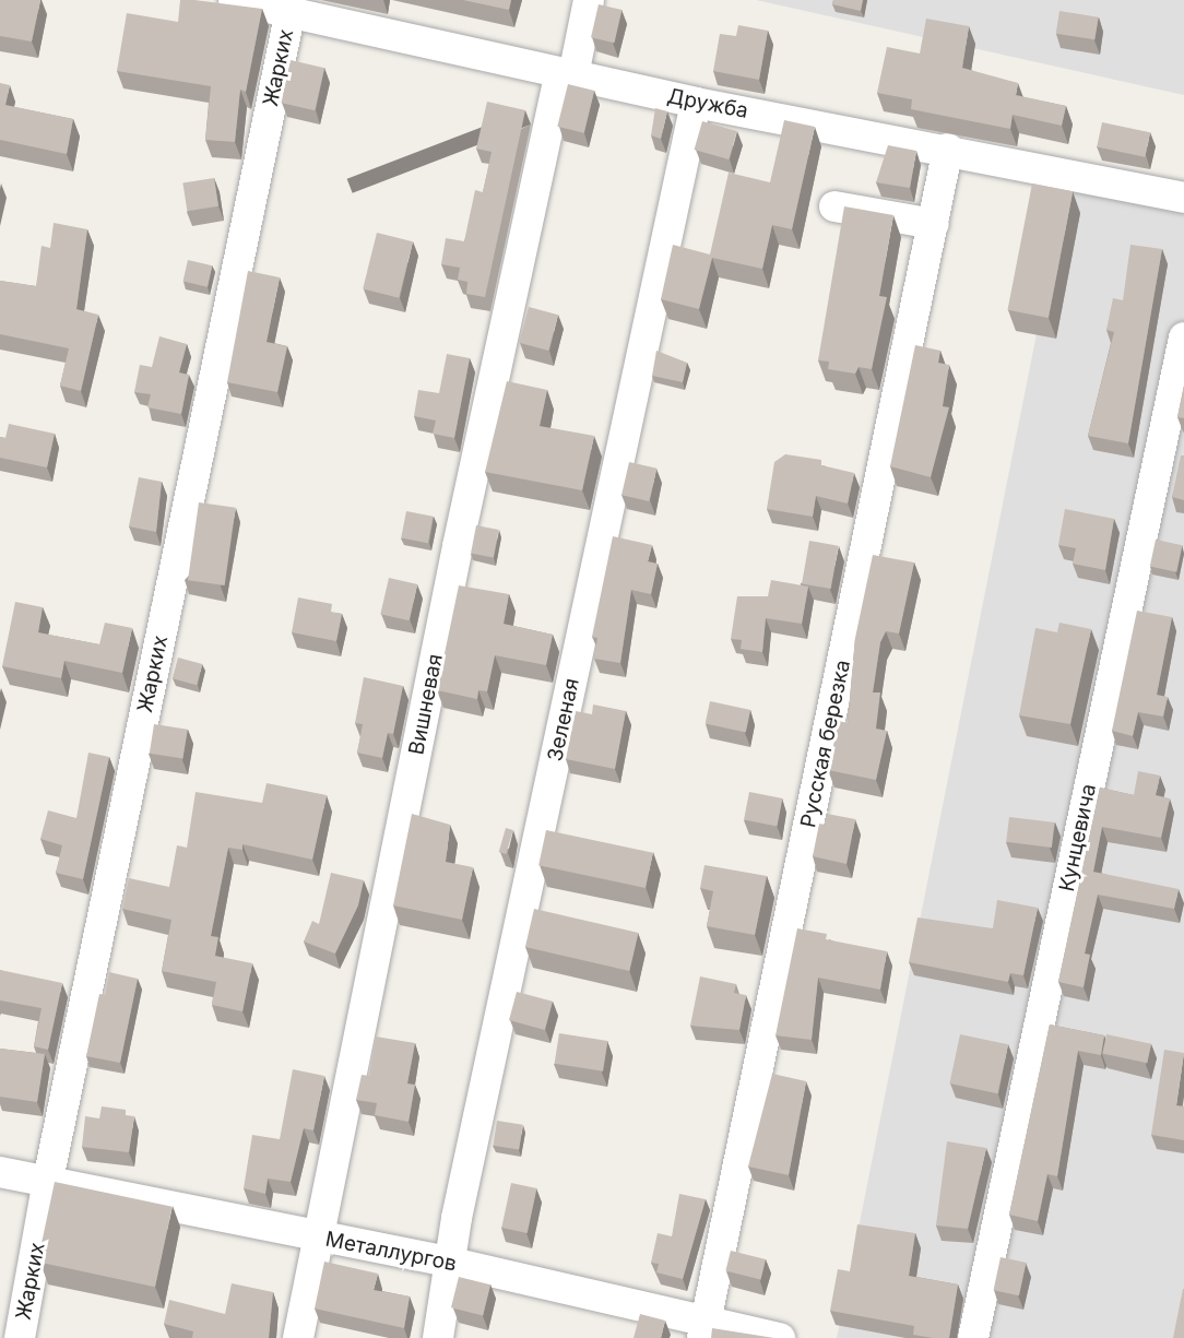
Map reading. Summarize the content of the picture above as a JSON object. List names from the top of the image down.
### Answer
{
  "streets": {
    "street": [
      "Жарких",
      "Дружба",
      "Вишневая",
      "Зеленая",
      "Русская березка",
      "Кунцевича",
      "Металлургов"
    ]
  },
  "crossings": [
    ["Жарких", "Дружба"],
    ["Жарких", "Металлургов"],
    ["Дружба", "Вишневая"],
    ["Дружба", "Зеленая"],
    ["Дружба", "Русская березка"],
    ["Вишневая", "Металлургов"],
    ["Зеленая", "Металлургов"],
    ["Русская березка", "Металлургов"]
  ]
}
